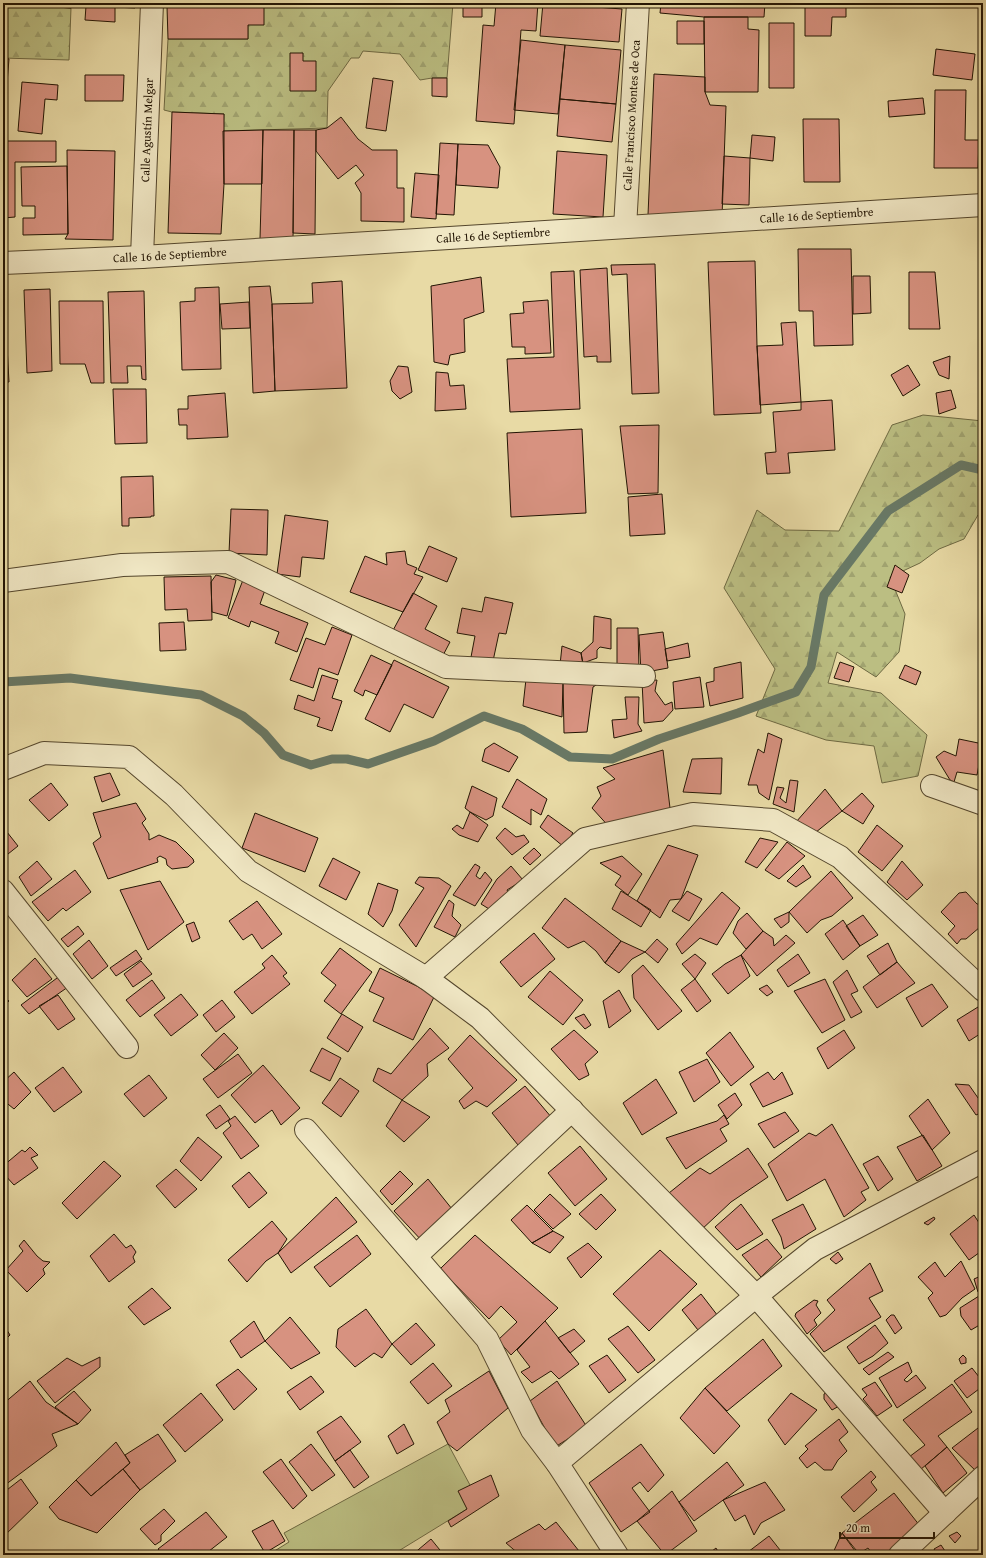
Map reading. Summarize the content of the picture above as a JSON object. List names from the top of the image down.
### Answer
{
  "streets": {
    "street": ["Calle Francisco Montes de Oca", "Calle Agustín Melgar", "Calle 16 de Septiembre"]
  },
  "crossings": [
    ["Calle Francisco Montes de Oca", "Calle 16 de Septiembre"],
    ["Calle Agustín Melgar", "Calle 16 de Septiembre"]
  ],
  "scale_bar": "20 m"
}
